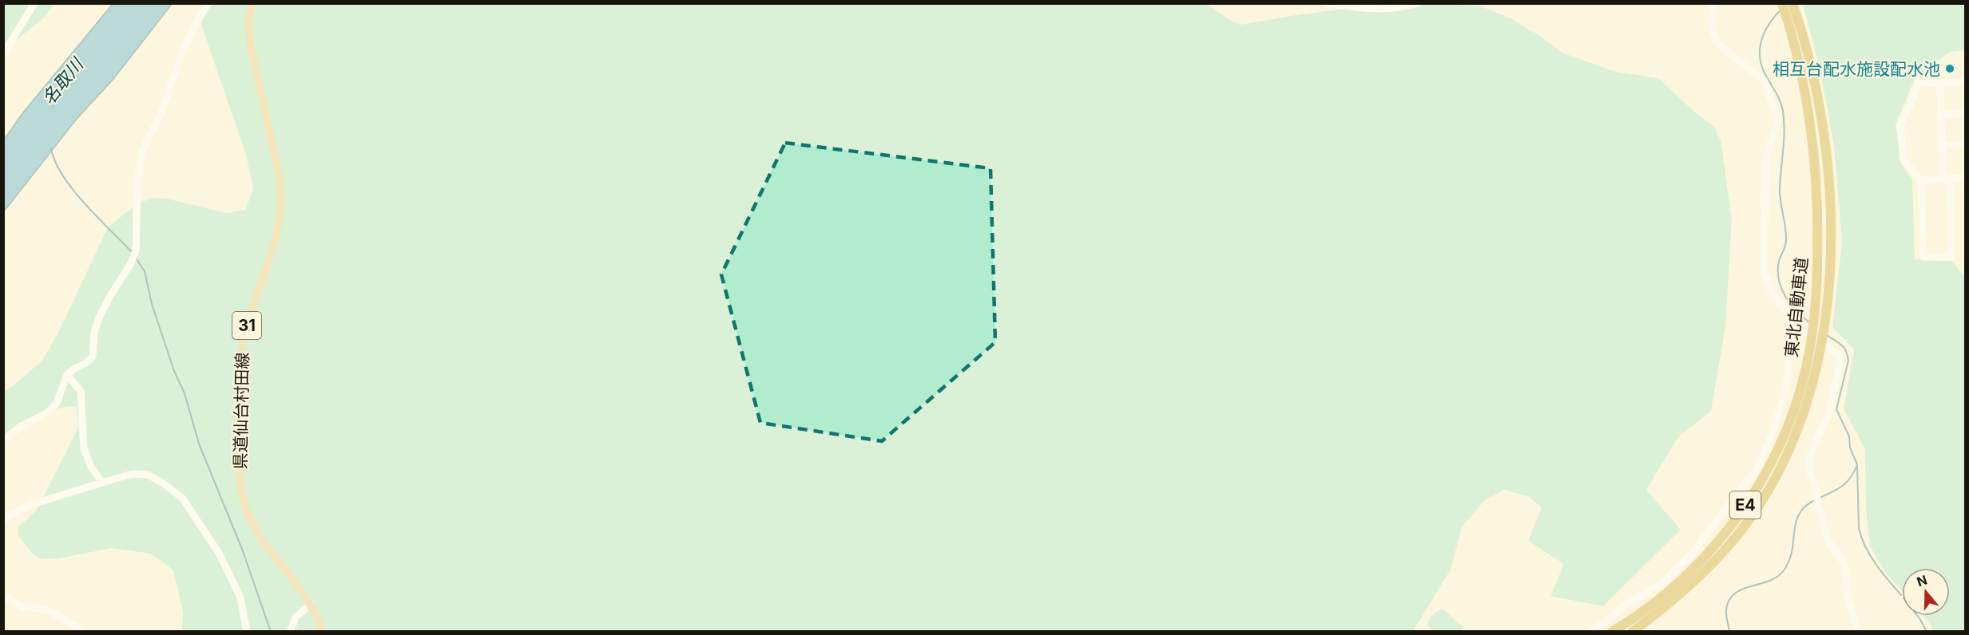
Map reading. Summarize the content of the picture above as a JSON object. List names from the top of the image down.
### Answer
{
  "streets": {
    "highway": ["東北自動車道", "E4"],
    "main road": ["31", "県道仙台村田線"]
  },
  "water": ["名取川"],
  "places": ["相互台配水施設配水池"],
  "north": "top"
}
